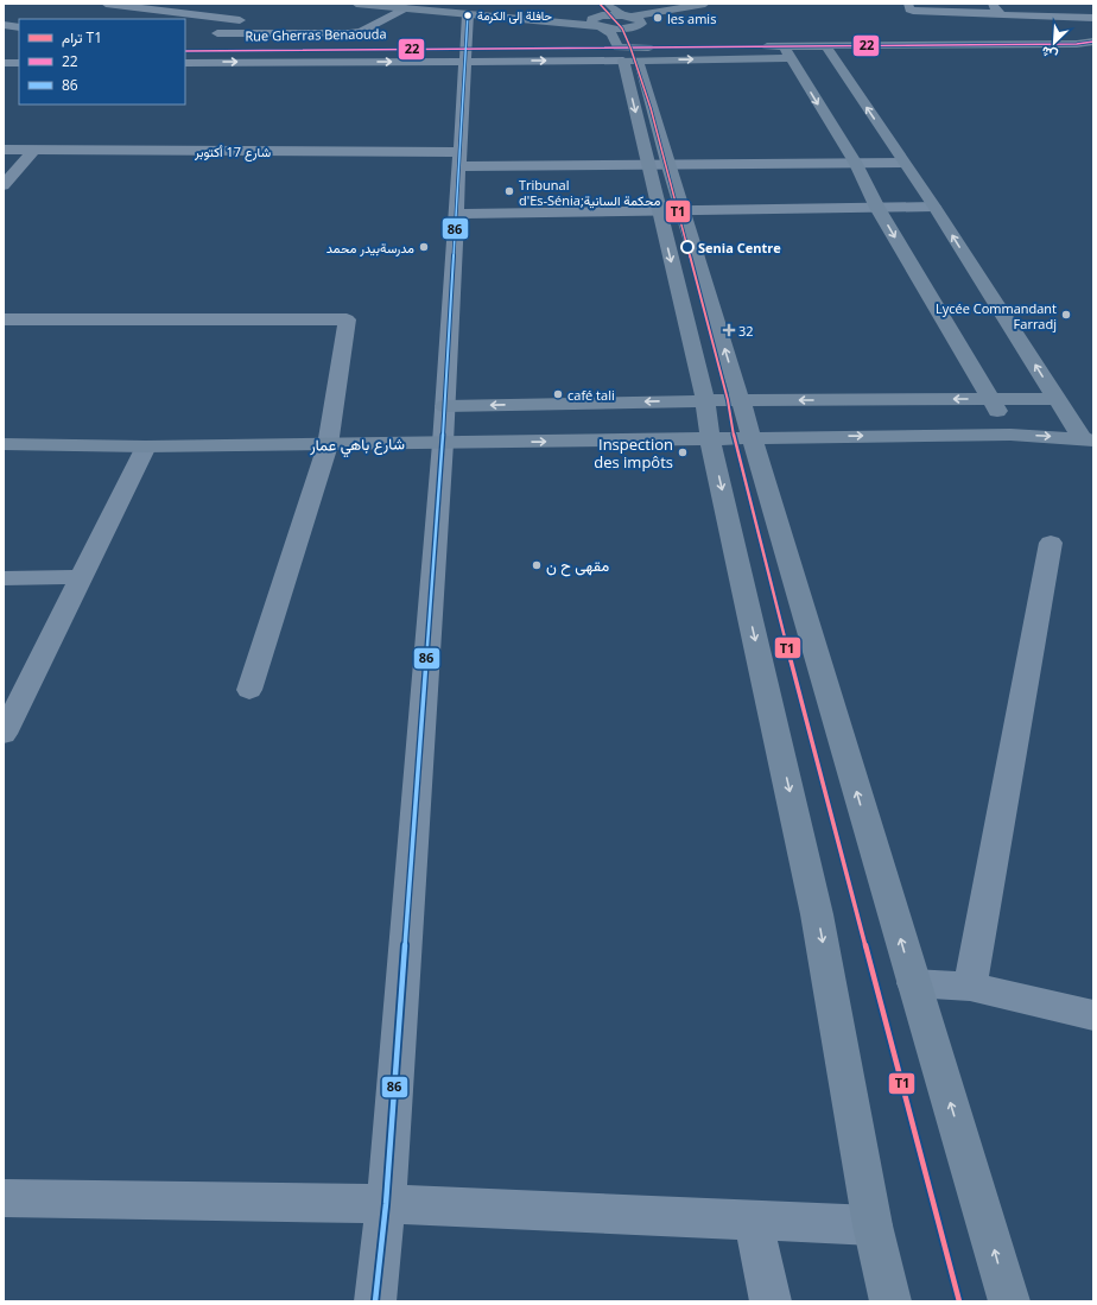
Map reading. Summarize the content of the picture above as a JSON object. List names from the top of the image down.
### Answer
{
  "streets": {
    "main road": ["شارع باهي عمار"],
    "street": ["Rue Gherras Benaouda", "شارع 17 أكتوبر"]
  },
  "places": {
    "other": [
      "حافلة إلى الكرمة",
      "les amis",
      "Tribunal d'Es-Sénia;محكمة السانية",
      "مدرسةبيدر محمد",
      "Senia Centre",
      "Lycée Commandant Farradj",
      "café tali",
      "Inspection des impôts",
      "مقهى ح ن"
    ],
    "health": ["32"]
  },
  "lines": ["tram line T1", "transit line 86", "transit line 22"],
  "legend": ["ترام T1", "22", "86"],
  "north": "bottom left"
}
